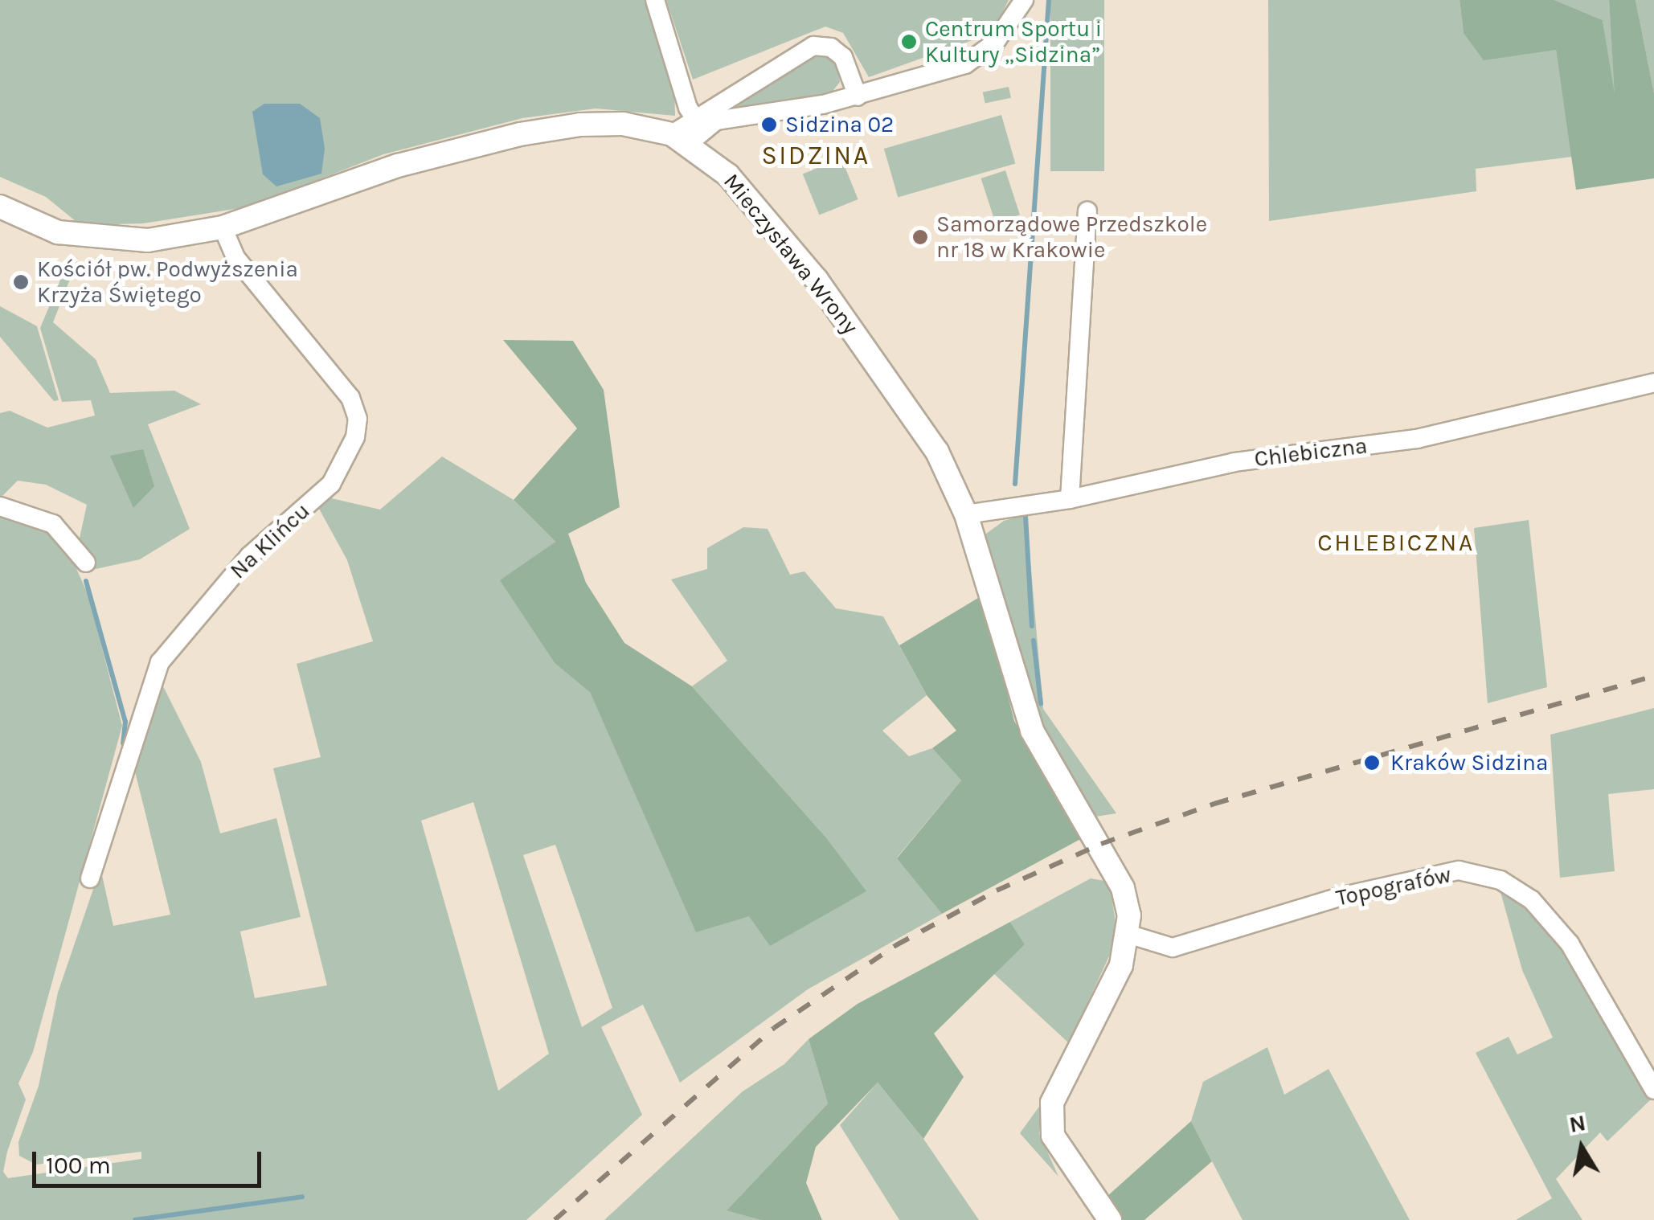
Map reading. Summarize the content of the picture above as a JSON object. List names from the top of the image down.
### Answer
{
  "streets": {
    "street": [
      "Mieczysława Wrony",
      "Chlebiczna",
      "Na Klińcu",
      "Topografów"
    ]
  },
  "crossings": [
    ["Mieczysława Wrony", "Chlebiczna"],
    ["Mieczysława Wrony", "Topografów"]
  ],
  "districts": ["SIDZINA", "CHLEBICZNA"],
  "places": [
    "Centrum Sportu i Kultury „Sidzina”",
    "Sidzina 02",
    "Samorządowe Przedszkole nr 18 w Krakowie",
    "Kościół pw. Podwyższenia Krzyża Świętego",
    "Kraków Sidzina"
  ],
  "scale_bar": "100 m",
  "north": "top"
}
